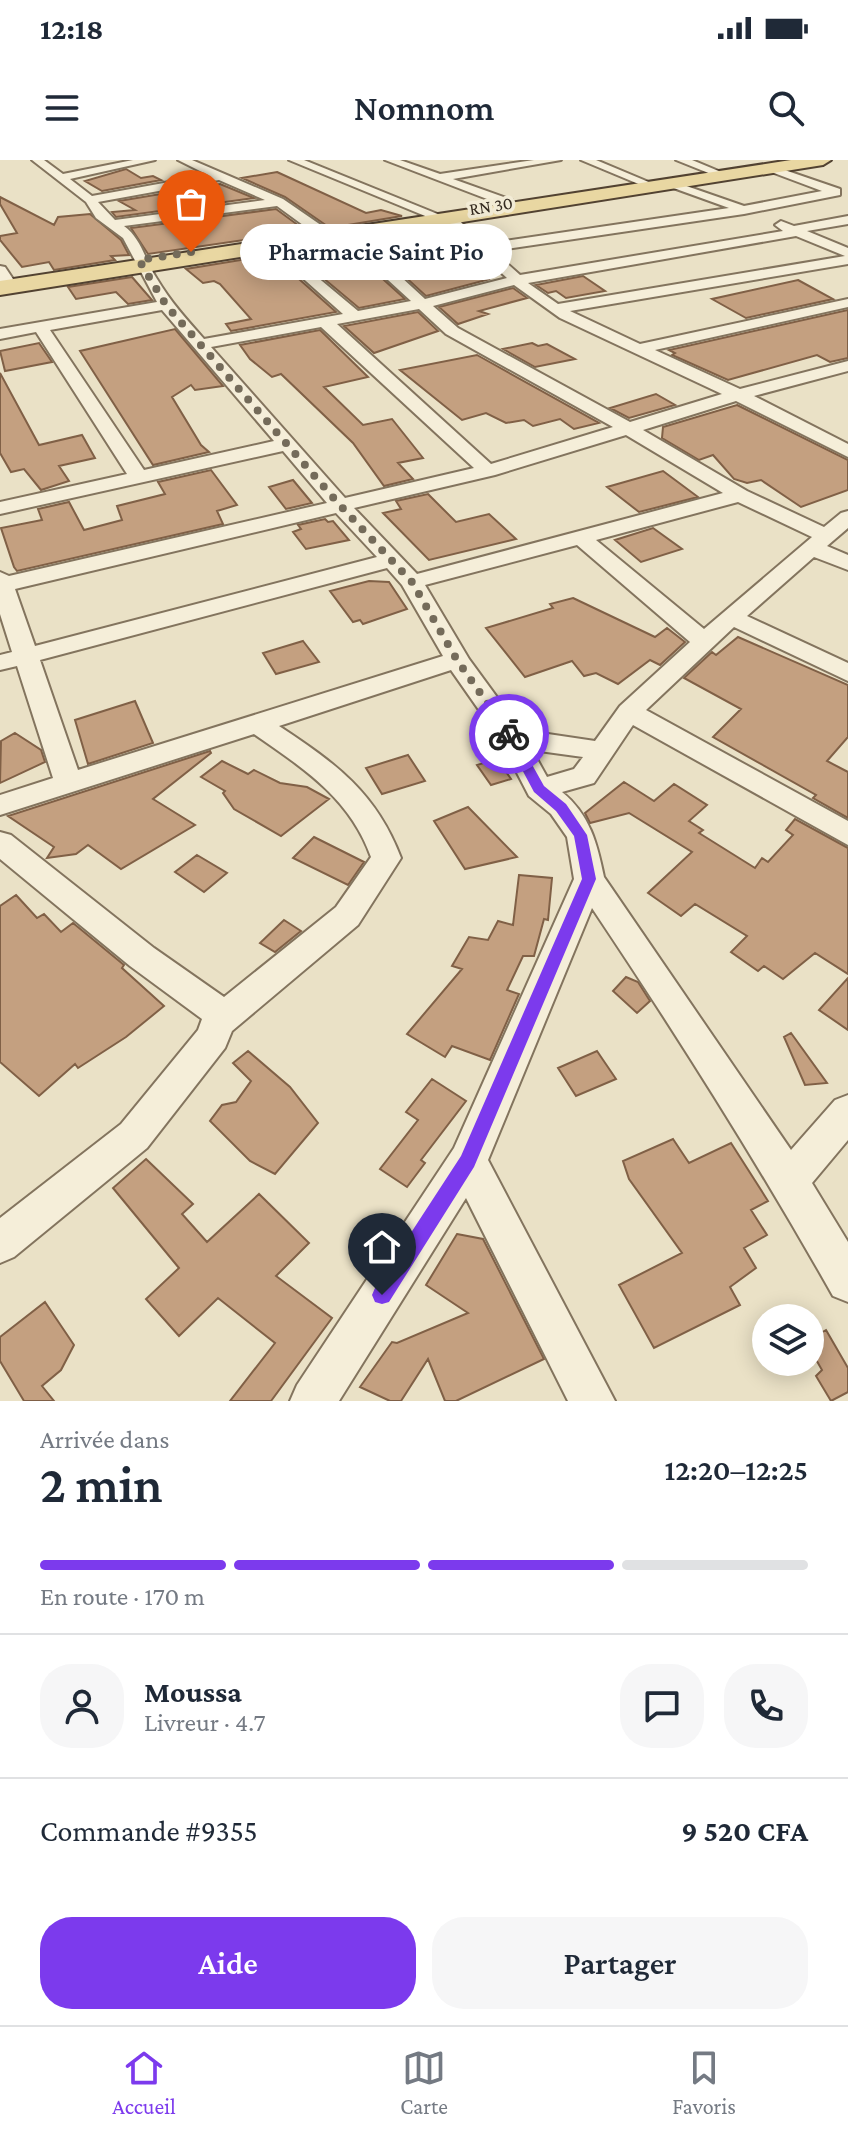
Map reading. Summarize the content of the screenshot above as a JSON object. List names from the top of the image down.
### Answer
{
  "streets": {
    "main road": ["RN 30"]
  },
  "places": ["Pharmacie Saint Pio"],
  "page": {
    "status": "12:18",
    "header": "Nomnom",
    "bubble": "Pharmacie Saint Pio",
    "heading": ["2 min", "Arrivée dans", "12:20–12:25"],
    "panel": [
      "Moussa",
      "Livreur · 4.7",
      "Commande #9355",
      "9 520 CFA"
    ],
    "bar": "En route · 170 m",
    "buttons": ["Aide", "Partager"],
    "tabs": ["Accueil", "Carte", "Favoris"]
  }
}
